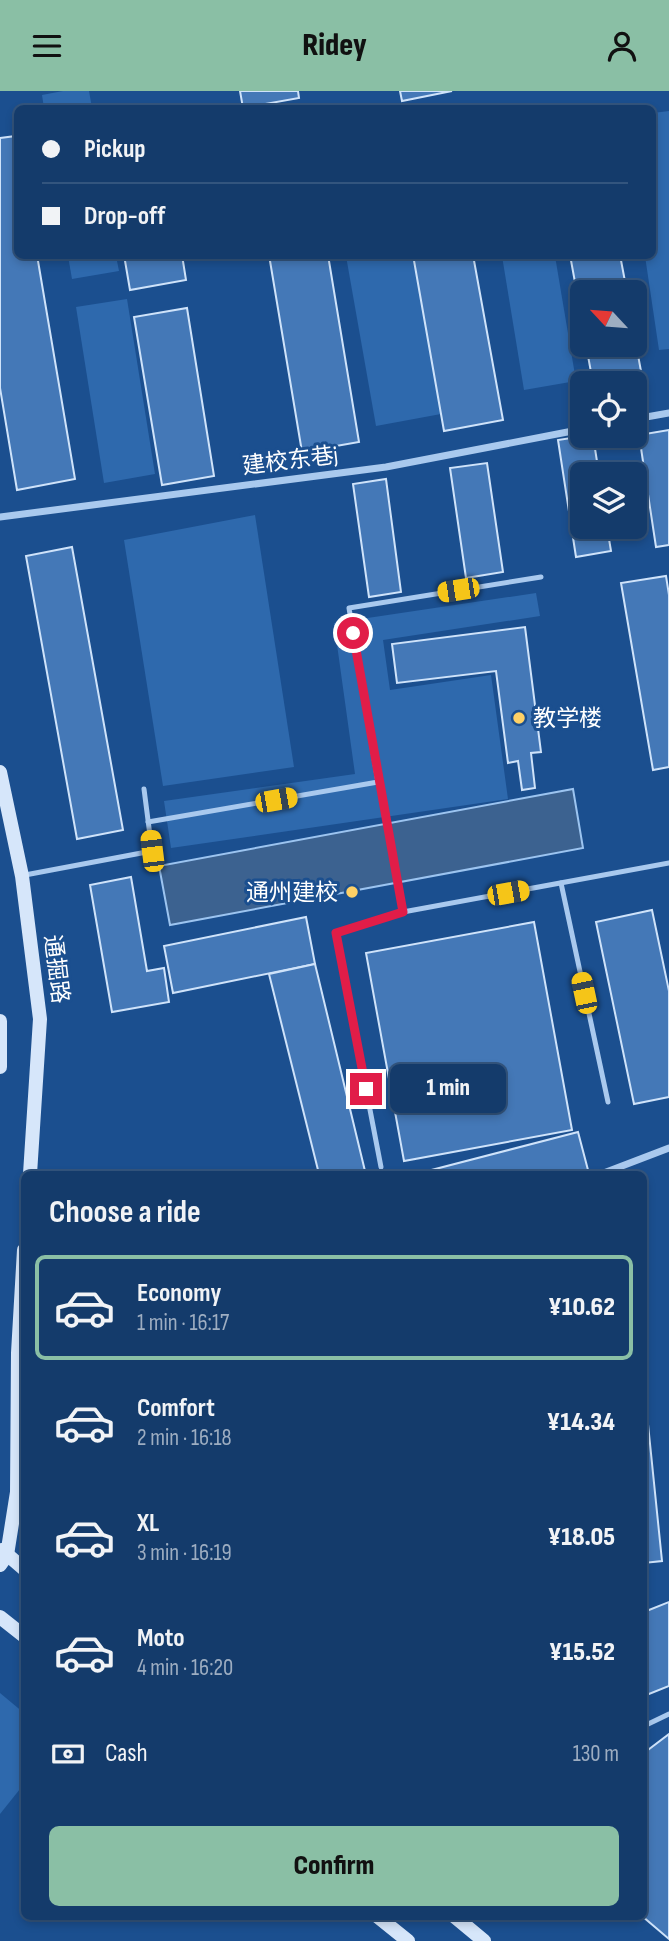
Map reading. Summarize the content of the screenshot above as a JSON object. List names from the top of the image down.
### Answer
{
  "streets": {
    "main road": ["通掘路"],
    "street": ["建校东巷j"]
  },
  "places": ["教学楼", "通州建校"],
  "north": "top left",
  "page": {
    "header": "Ridey",
    "banner": ["Pickup", "Drop-off"],
    "bubble": "1 min",
    "heading": "Choose a ride",
    "list": [
      {
        "name": "Economy",
        "note": "1 min · 16:17",
        "value": "¥10.62"
      },
      {
        "name": "Comfort",
        "note": "2 min · 16:18",
        "value": "¥14.34"
      },
      {
        "name": "XL",
        "note": "3 min · 16:19",
        "value": "¥18.05"
      },
      {
        "name": "Moto",
        "note": "4 min · 16:20",
        "value": "¥15.52"
      }
    ],
    "pay": ["Cash", "130 m"],
    "buttons": "Confirm"
  }
}
